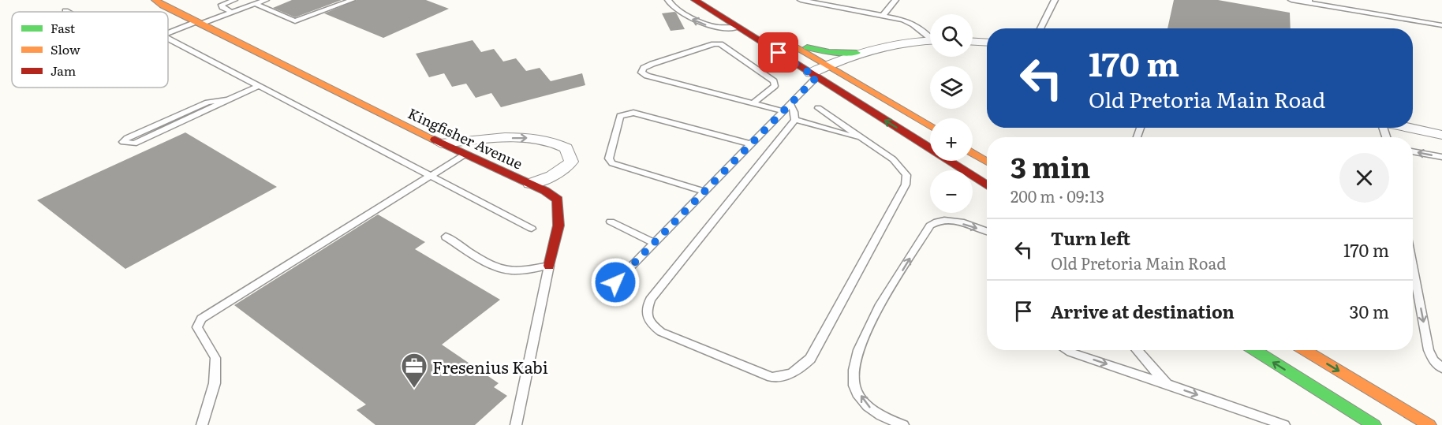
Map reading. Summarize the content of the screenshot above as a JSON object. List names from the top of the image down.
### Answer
{
  "streets": {
    "main road": ["Kingfisher Avenue"]
  },
  "places": {
    "office": ["Fresenius Kabi"]
  },
  "legend": ["Fast", "Slow", "Jam"],
  "page": {
    "map_buttons": ["+", "−"],
    "turn": ["170 m", "Old Pretoria Main Road"],
    "heading": ["3 min", "200 m · 09:13"],
    "list": [
      {
        "name": "Turn left",
        "note": "Old Pretoria Main Road",
        "value": "170 m"
      },
      {
        "name": "Arrive at destination",
        "value": "30 m"
      }
    ]
  }
}
